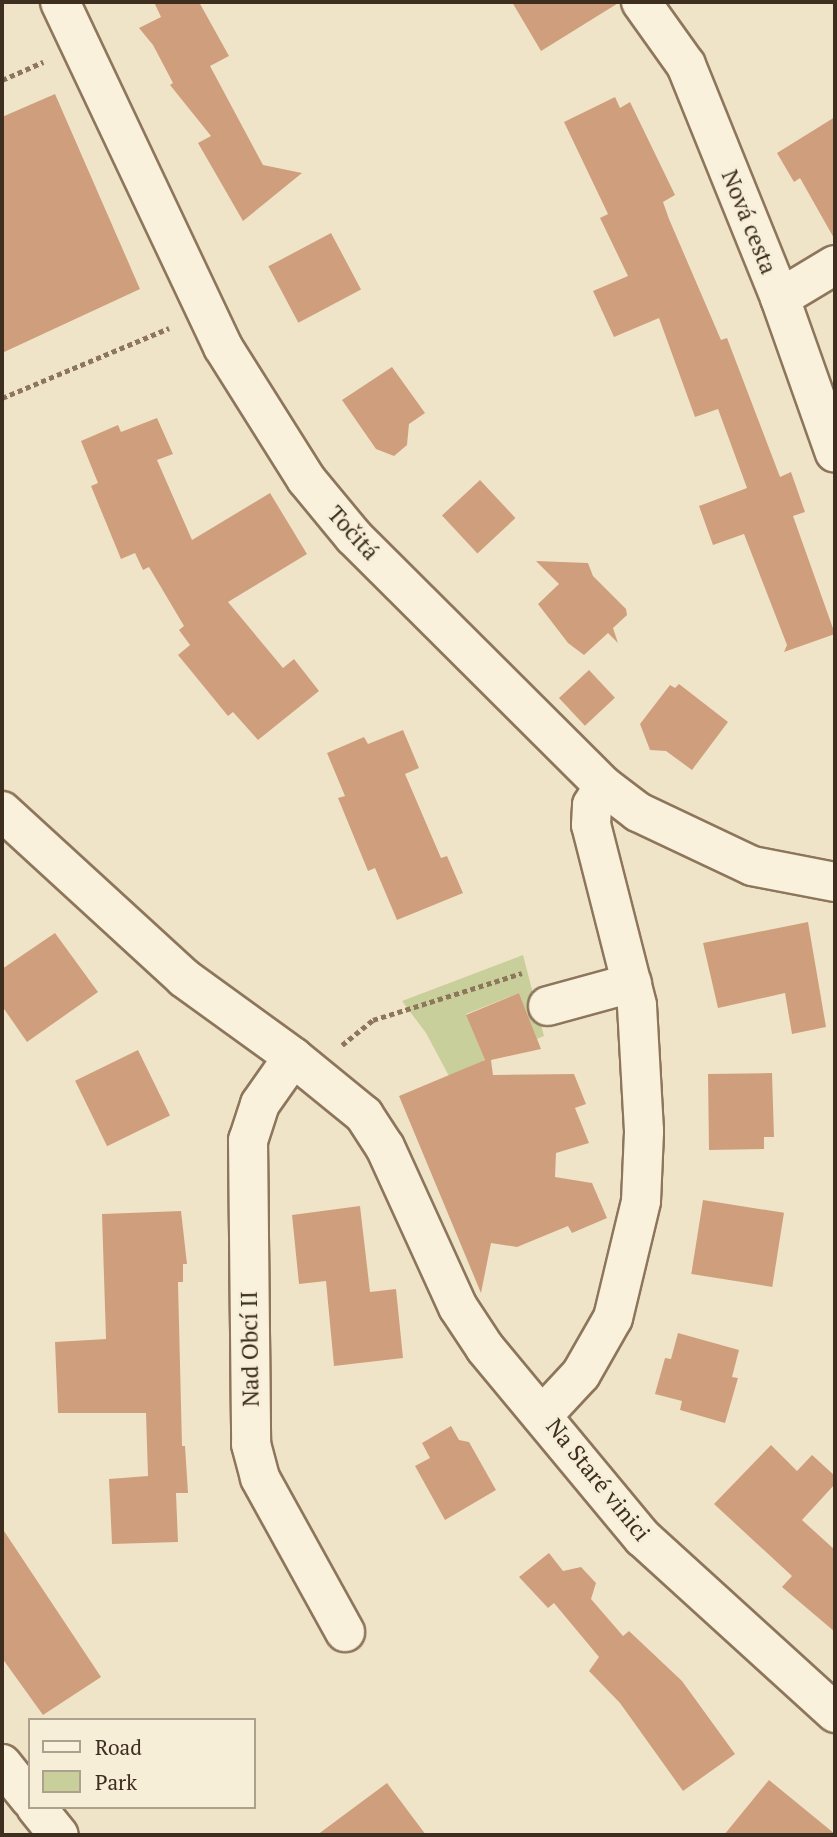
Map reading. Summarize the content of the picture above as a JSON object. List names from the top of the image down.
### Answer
{
  "streets": {
    "street": [
      "Nová cesta",
      "Točitá",
      "Nad Obcí II",
      "Na Staré vinici"
    ]
  },
  "crossings": [
    ["Točitá", "Na Staré vinici"]
  ],
  "legend": ["Road", "Park"]
}
